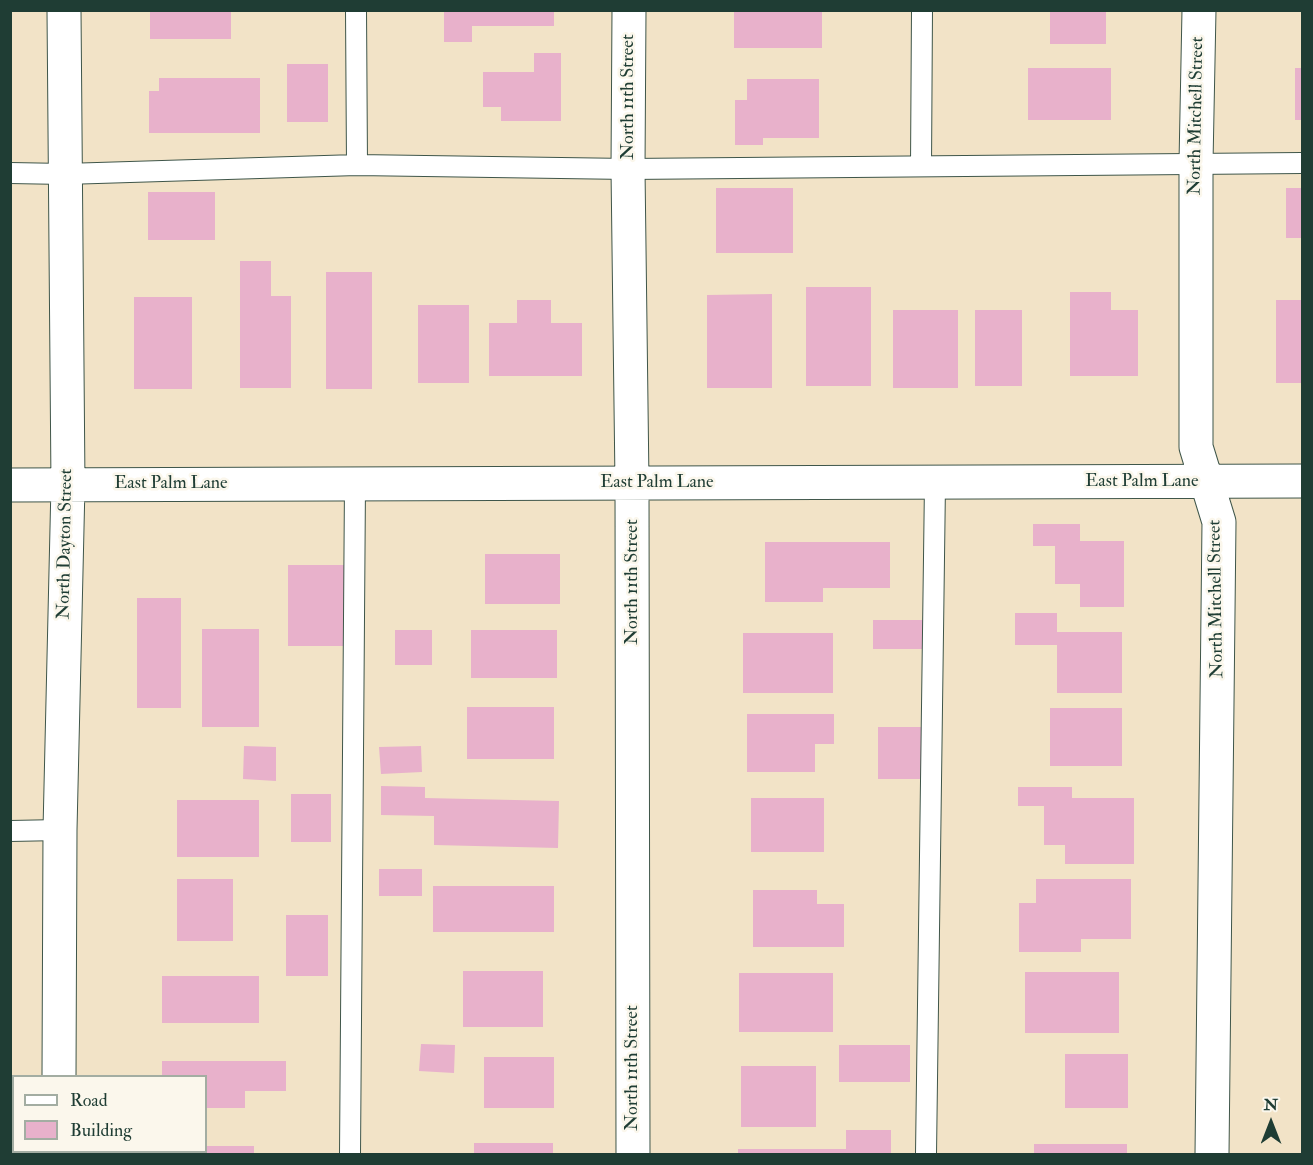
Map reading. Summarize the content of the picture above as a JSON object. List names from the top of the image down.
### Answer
{
  "streets": {
    "street": [
      "North 11th Street",
      "North Mitchell Street",
      "East Palm Lane",
      "North Dayton Street"
    ]
  },
  "crossings": [
    ["North 11th Street", "East Palm Lane"],
    ["North Mitchell Street", "East Palm Lane"],
    ["East Palm Lane", "North Dayton Street"]
  ],
  "legend": ["Road", "Building"],
  "north": "top"
}
